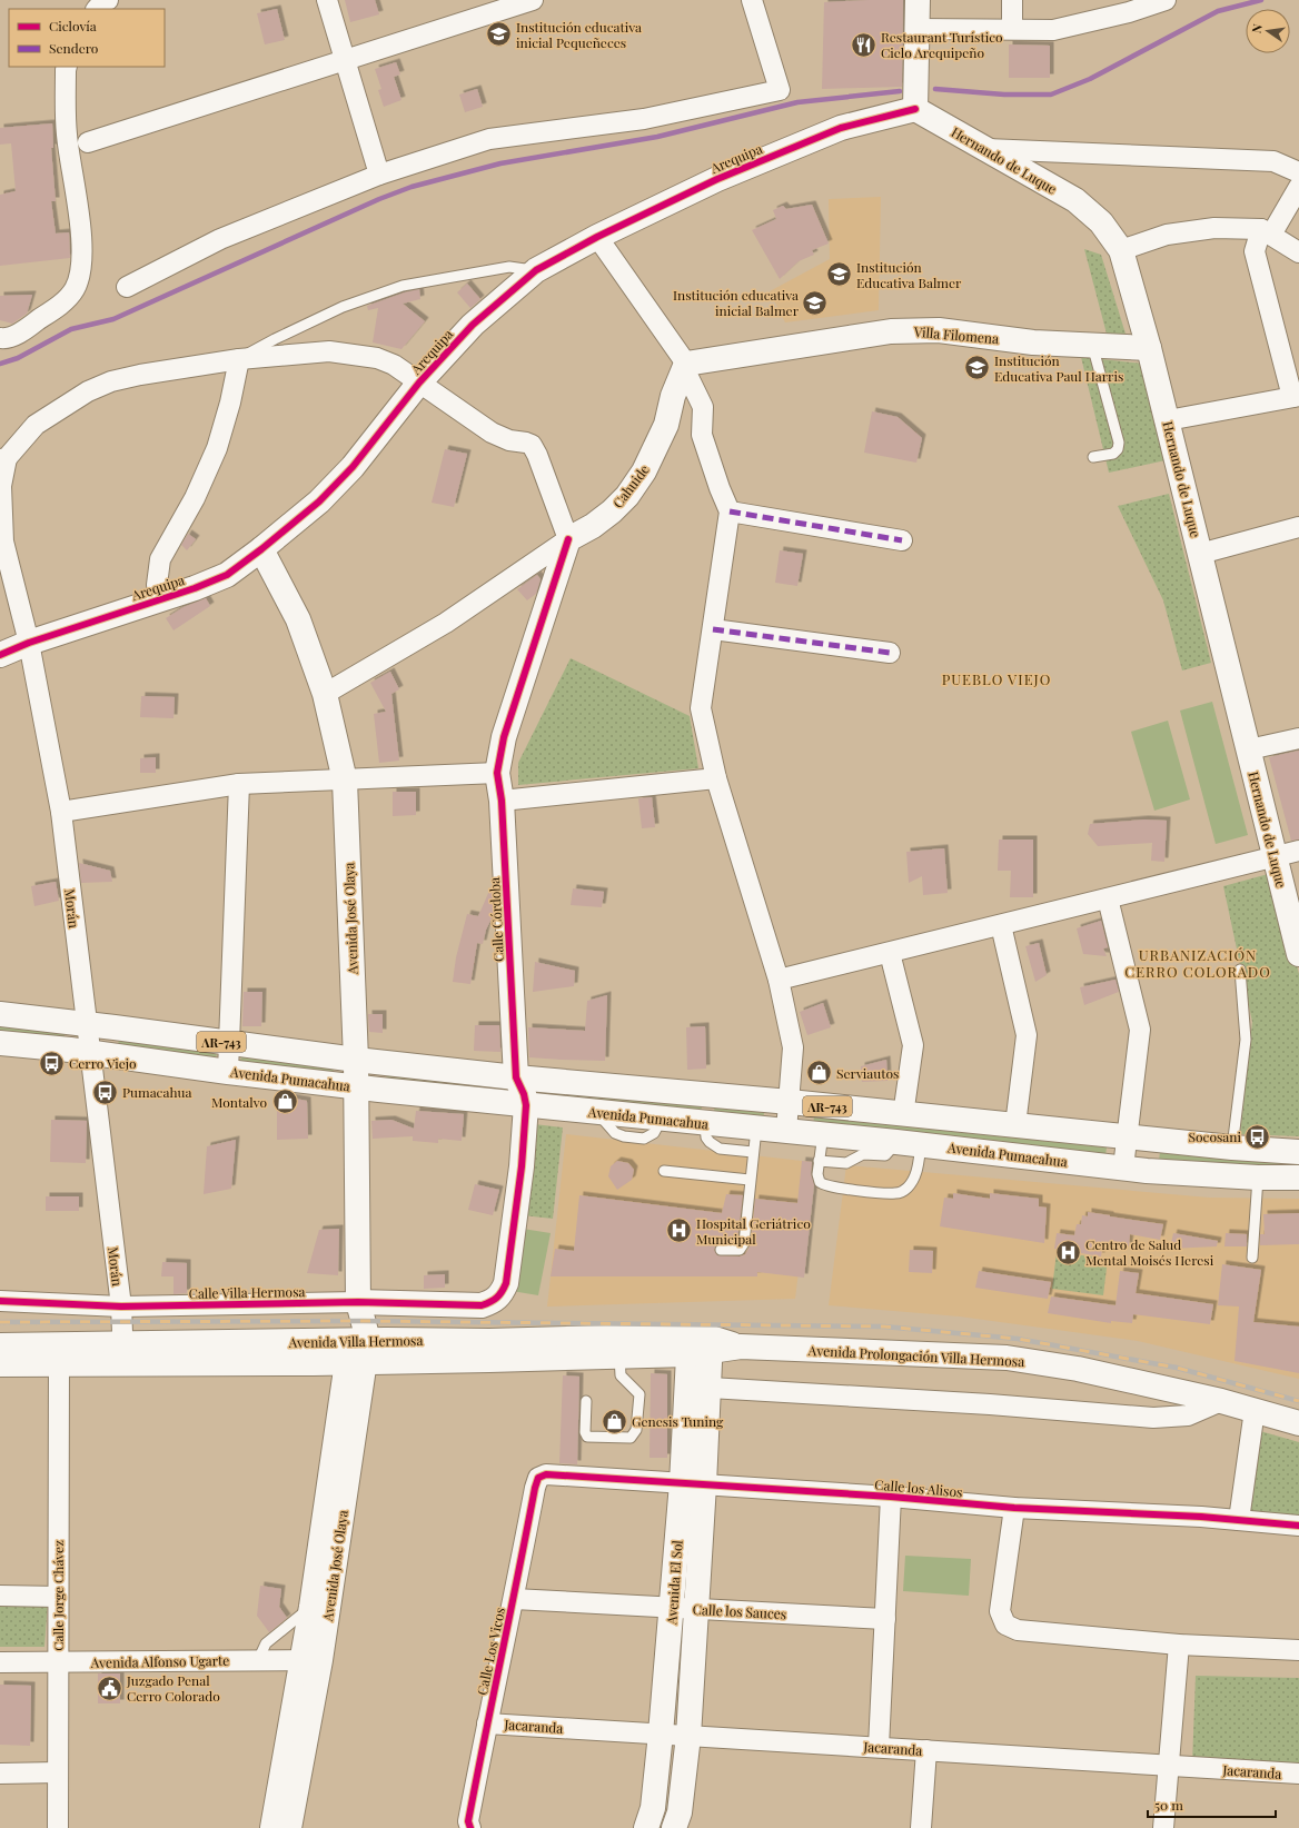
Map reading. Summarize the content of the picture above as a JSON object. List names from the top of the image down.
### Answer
{
  "streets": {
    "street": [
      "Arequipa",
      "Hernando de Luque",
      "Villa Filomena",
      "Cahuide",
      "Morán",
      "Avenida José Olaya",
      "Calle Córdoba",
      "AR-743",
      "Avenida Pumacahua",
      "Calle Villa Hermosa",
      "Avenida Villa Hermosa",
      "Avenida Prolongación Villa Hermosa",
      "Calle los Alisos",
      "Avenida El Sol",
      "Calle Jorge Chávez",
      "Calle los Sauces",
      "Calle Los Vicos",
      "Avenida Alfonso Ugarte",
      "Jacaranda"
    ]
  },
  "crossings": [
    ["Arequipa", "Hernando de Luque"],
    ["Arequipa", "Morán"],
    ["Arequipa", "Avenida José Olaya"],
    ["Hernando de Luque", "Villa Filomena"],
    ["Villa Filomena", "Cahuide"],
    ["Cahuide", "Avenida José Olaya"],
    ["Cahuide", "Calle Córdoba"],
    ["Morán", "Avenida Pumacahua"],
    ["Morán", "Calle Villa Hermosa"],
    ["Morán", "Avenida Villa Hermosa"],
    ["Avenida José Olaya", "Avenida Pumacahua"],
    ["Avenida José Olaya", "Calle Villa Hermosa"],
    ["Avenida José Olaya", "Avenida Villa Hermosa"],
    ["Avenida José Olaya", "Avenida Alfonso Ugarte"],
    ["Calle Córdoba", "Avenida Pumacahua"],
    ["Calle Córdoba", "Calle Villa Hermosa"],
    ["Avenida Villa Hermosa", "Avenida Prolongación Villa Hermosa"],
    ["Avenida Villa Hermosa", "Avenida El Sol"],
    ["Avenida Villa Hermosa", "Calle Jorge Chávez"],
    ["Avenida Prolongación Villa Hermosa", "Avenida El Sol"],
    ["Calle los Alisos", "Avenida El Sol"],
    ["Calle los Alisos", "Calle Los Vicos"],
    ["Avenida El Sol", "Calle los Sauces"],
    ["Avenida El Sol", "Jacaranda"],
    ["Calle Jorge Chávez", "Avenida Alfonso Ugarte"],
    ["Calle los Sauces", "Calle Los Vicos"],
    ["Calle Los Vicos", "Jacaranda"]
  ],
  "districts": ["PUEBLO VIEJO", "URBANIZACIÓN CERRO COLORADO"],
  "places": {
    "school or university": [
      "Institución educativa inicial Pequeñeces",
      "Institución Educativa Balmer",
      "Institución educativa inicial Balmer",
      "Institución Educativa Paul Harris"
    ],
    "restaurant": ["Restaurant Turístico Cielo Arequipeño"],
    "bus stop": ["Cerro Viejo", "Pumacahua", "Socosani"],
    "shop": ["Serviautos", "Montalvo", "Genesis Tuning"],
    "hospital": ["Hospital Geriátrico Municipal", "Centro de Salud Mental Moisés Heresi"],
    "public building": ["Juzgado Penal Cerro Colorado"]
  },
  "legend": ["Ciclovía", "Sendero"],
  "scale_bar": "50 m",
  "north": "left"
}
